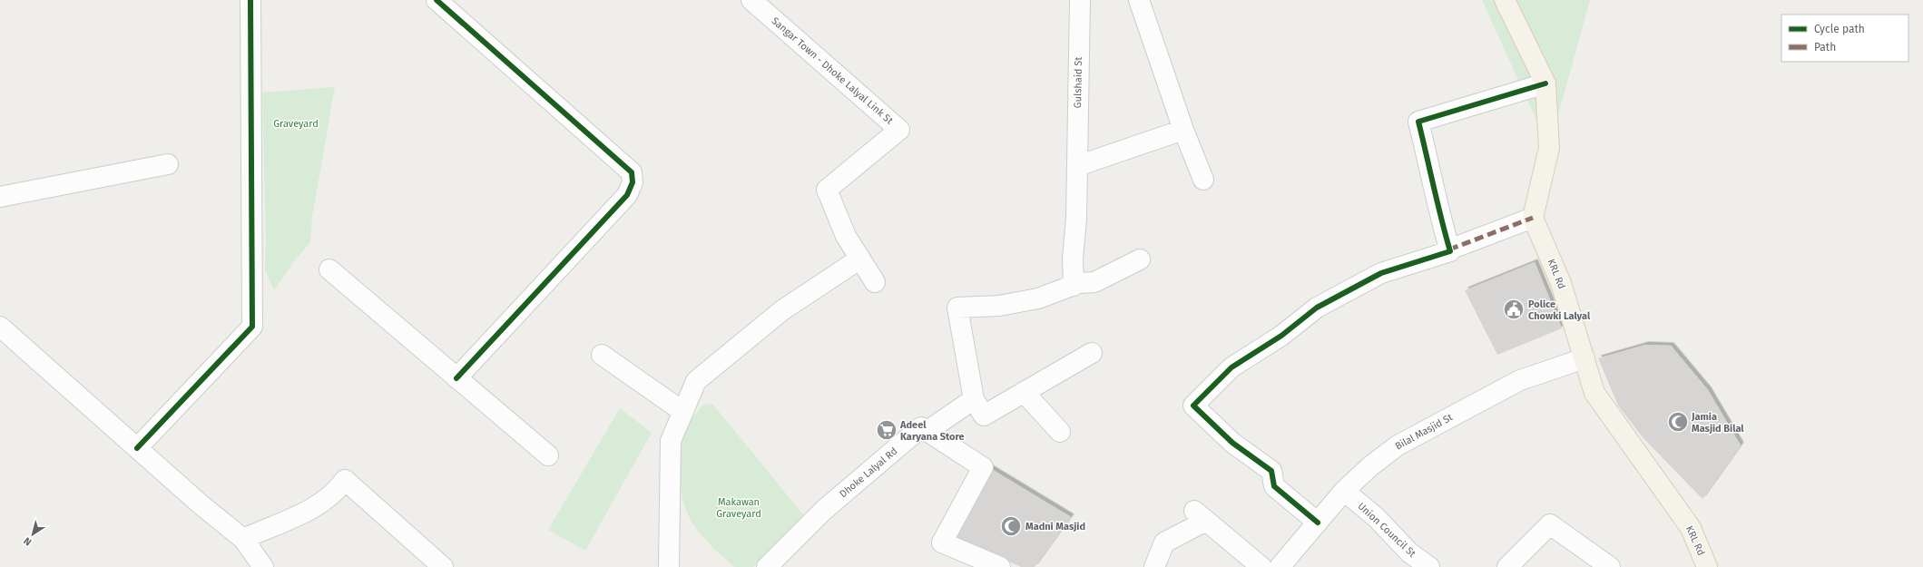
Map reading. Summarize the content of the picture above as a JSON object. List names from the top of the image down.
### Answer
{
  "streets": {
    "main road": ["KRL Rd"],
    "street": [
      "Sangar Town - Dhoke Lalyal Link St",
      "Gulshaid St",
      "Bilal Masjid St",
      "Dhoke Lalyal Rd",
      "Union Council St"
    ]
  },
  "crossings": [
    ["KRL Rd", "Bilal Masjid St"],
    ["Bilal Masjid St", "Union Council St"]
  ],
  "parks": ["Graveyard", "Makawan Graveyard"],
  "places": {
    "public building": ["Police Chowki Lalyal"],
    "mosque": ["Jamia Masjid Bilal", "Madni Masjid"],
    "supermarket": ["Adeel Karyana Store"]
  },
  "legend": ["Cycle path", "Path"],
  "north": "bottom left"
}
